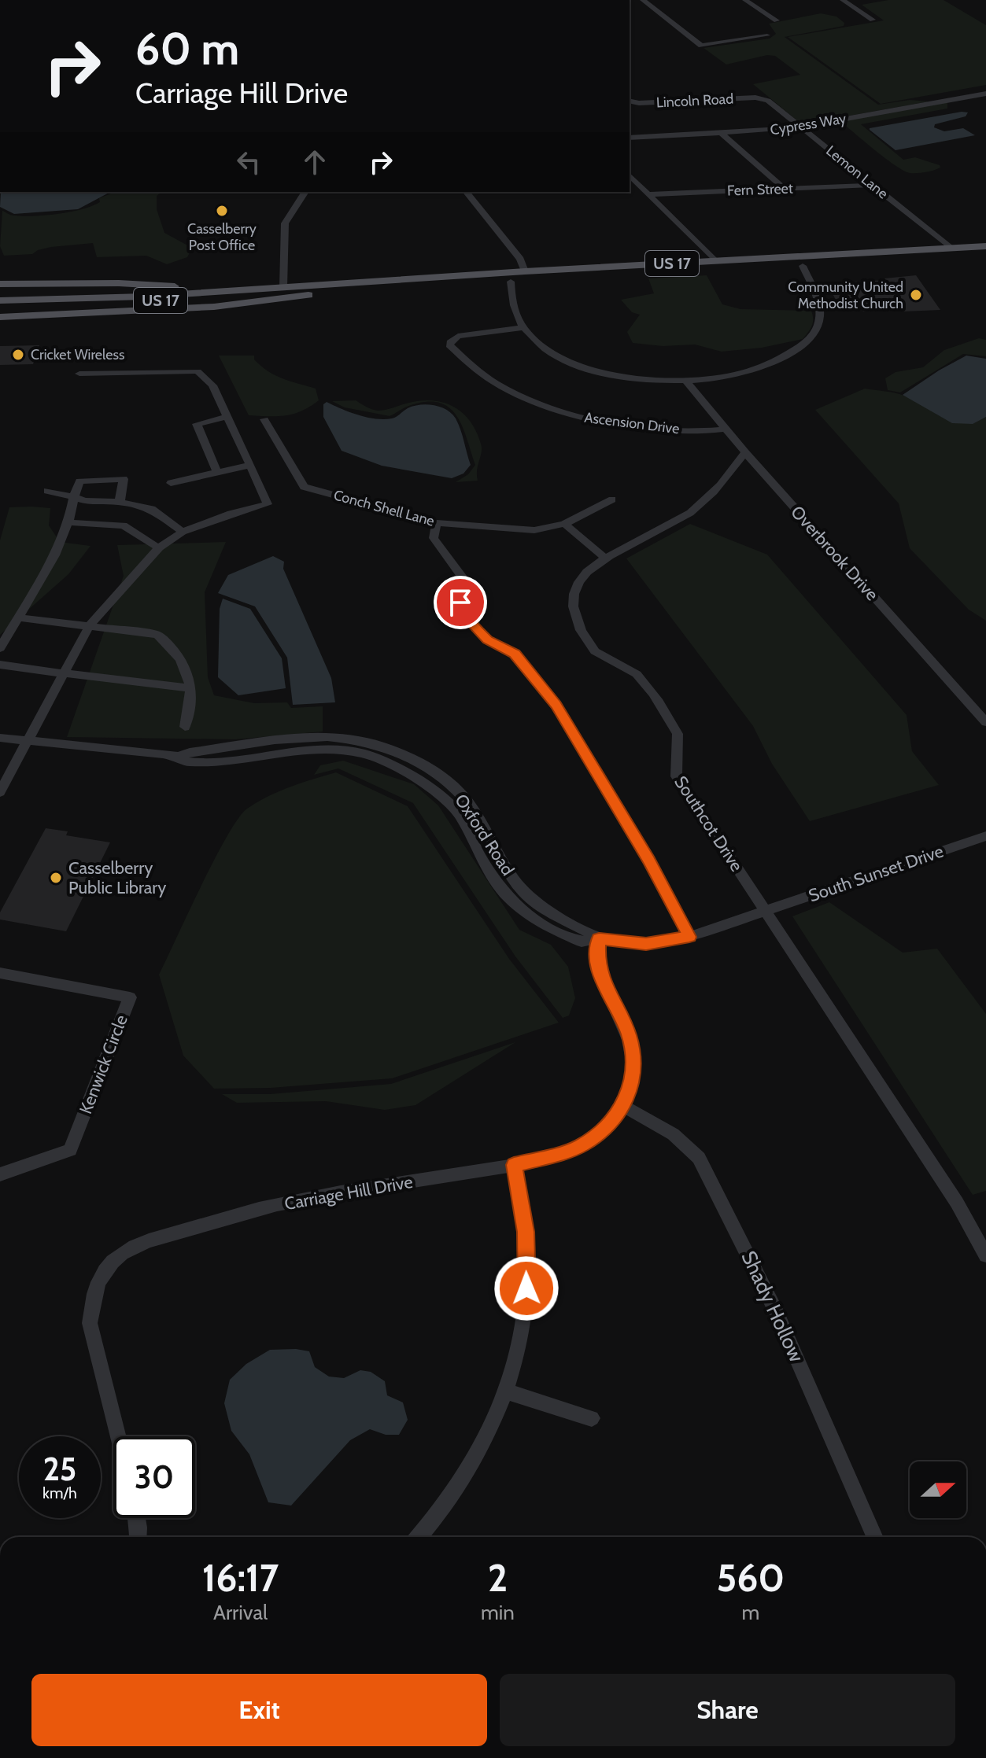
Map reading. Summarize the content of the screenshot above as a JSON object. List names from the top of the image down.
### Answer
{
  "streets": {
    "main road": ["US 17"],
    "street": [
      "Lincoln Road",
      "Cypress Way",
      "Lemon Lane",
      "Fern Street",
      "Ascension Drive",
      "Conch Shell Lane",
      "Overbrook Drive",
      "Southcot Drive",
      "Oxford Road",
      "South Sunset Drive",
      "Kenwick Circle",
      "Carriage Hill Drive",
      "Shady Hollow"
    ]
  },
  "crossings": [
    ["Lincoln Road", "Lemon Lane"],
    ["Cypress Way", "Lemon Lane"],
    ["Lemon Lane", "Fern Street"],
    ["Lemon Lane", "US 17"],
    ["Ascension Drive", "Overbrook Drive"],
    ["Overbrook Drive", "Southcot Drive"],
    ["Southcot Drive", "Oxford Road"],
    ["Southcot Drive", "South Sunset Drive"],
    ["Oxford Road", "South Sunset Drive"],
    ["Oxford Road", "Carriage Hill Drive"],
    ["Carriage Hill Drive", "Shady Hollow"]
  ],
  "places": [
    "Casselberry Post Office",
    "Community United Methodist Church",
    "Cricket Wireless",
    "Casselberry Public Library"
  ],
  "north": "right",
  "page": {
    "turn": ["60 m", "Carriage Hill Drive"],
    "speed": "25 km/h",
    "limit": "30",
    "eta": [
      "16:17",
      "Arrival",
      "2",
      "min",
      "560",
      "m"
    ],
    "buttons": ["Exit", "Share"]
  }
}
